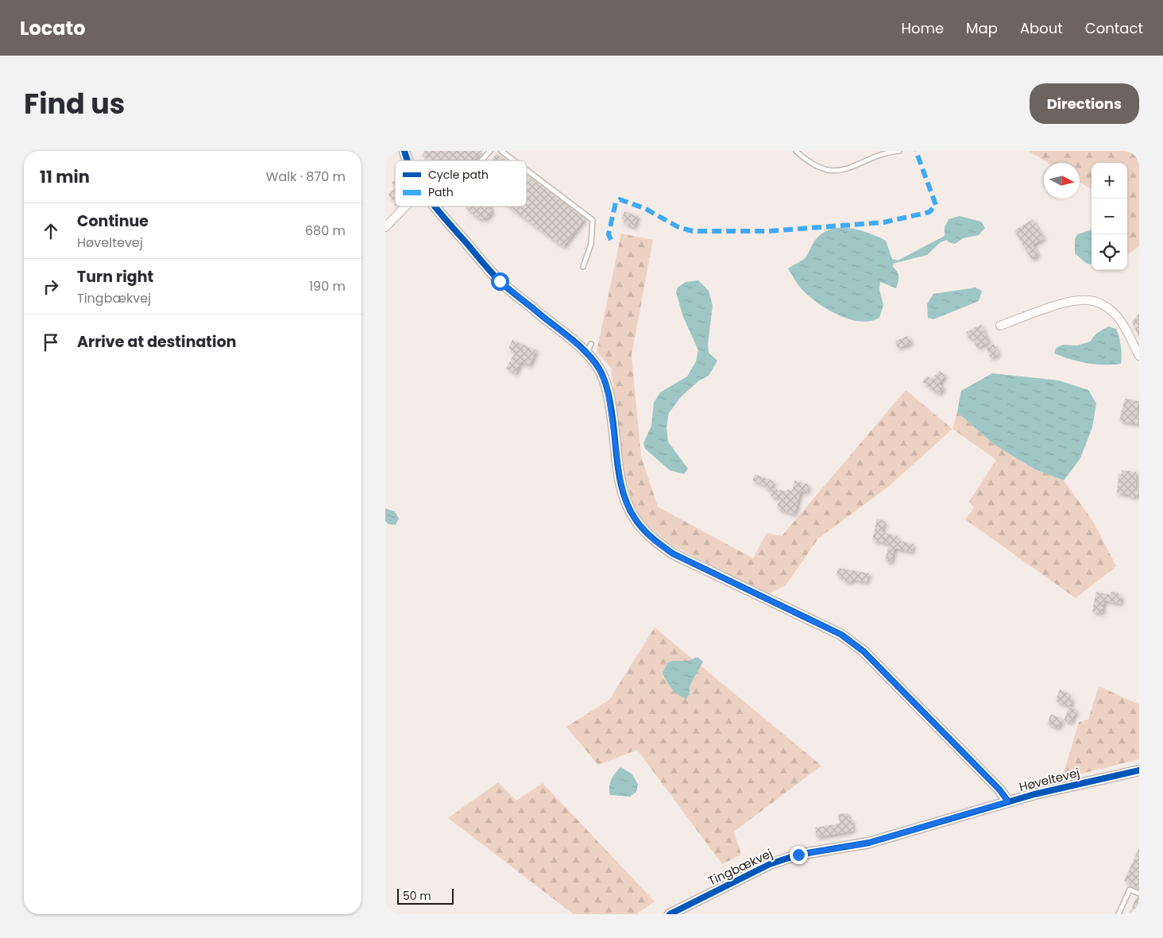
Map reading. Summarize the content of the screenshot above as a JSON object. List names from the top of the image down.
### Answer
{
  "streets": {
    "street": ["Høveltevej", "Tingbækvej"]
  },
  "crossings": [
    ["Høveltevej", "Tingbækvej"]
  ],
  "legend": ["Cycle path", "Path"],
  "scale_bar": "50 m",
  "north": "right",
  "page": {
    "header": "Locato",
    "nav": [
      "Home",
      "Map",
      "About",
      "Contact"
    ],
    "title": "Find us",
    "buttons": "Directions",
    "heading": ["11 min", "Walk · 870 m"],
    "map_buttons": ["+", "−"],
    "list": [
      ["Continue", "Høveltevej", "680 m"],
      ["Turn right", "Tingbækvej", "190 m"],
      "Arrive at destination"
    ],
    "scale": "50 m"
  }
}
